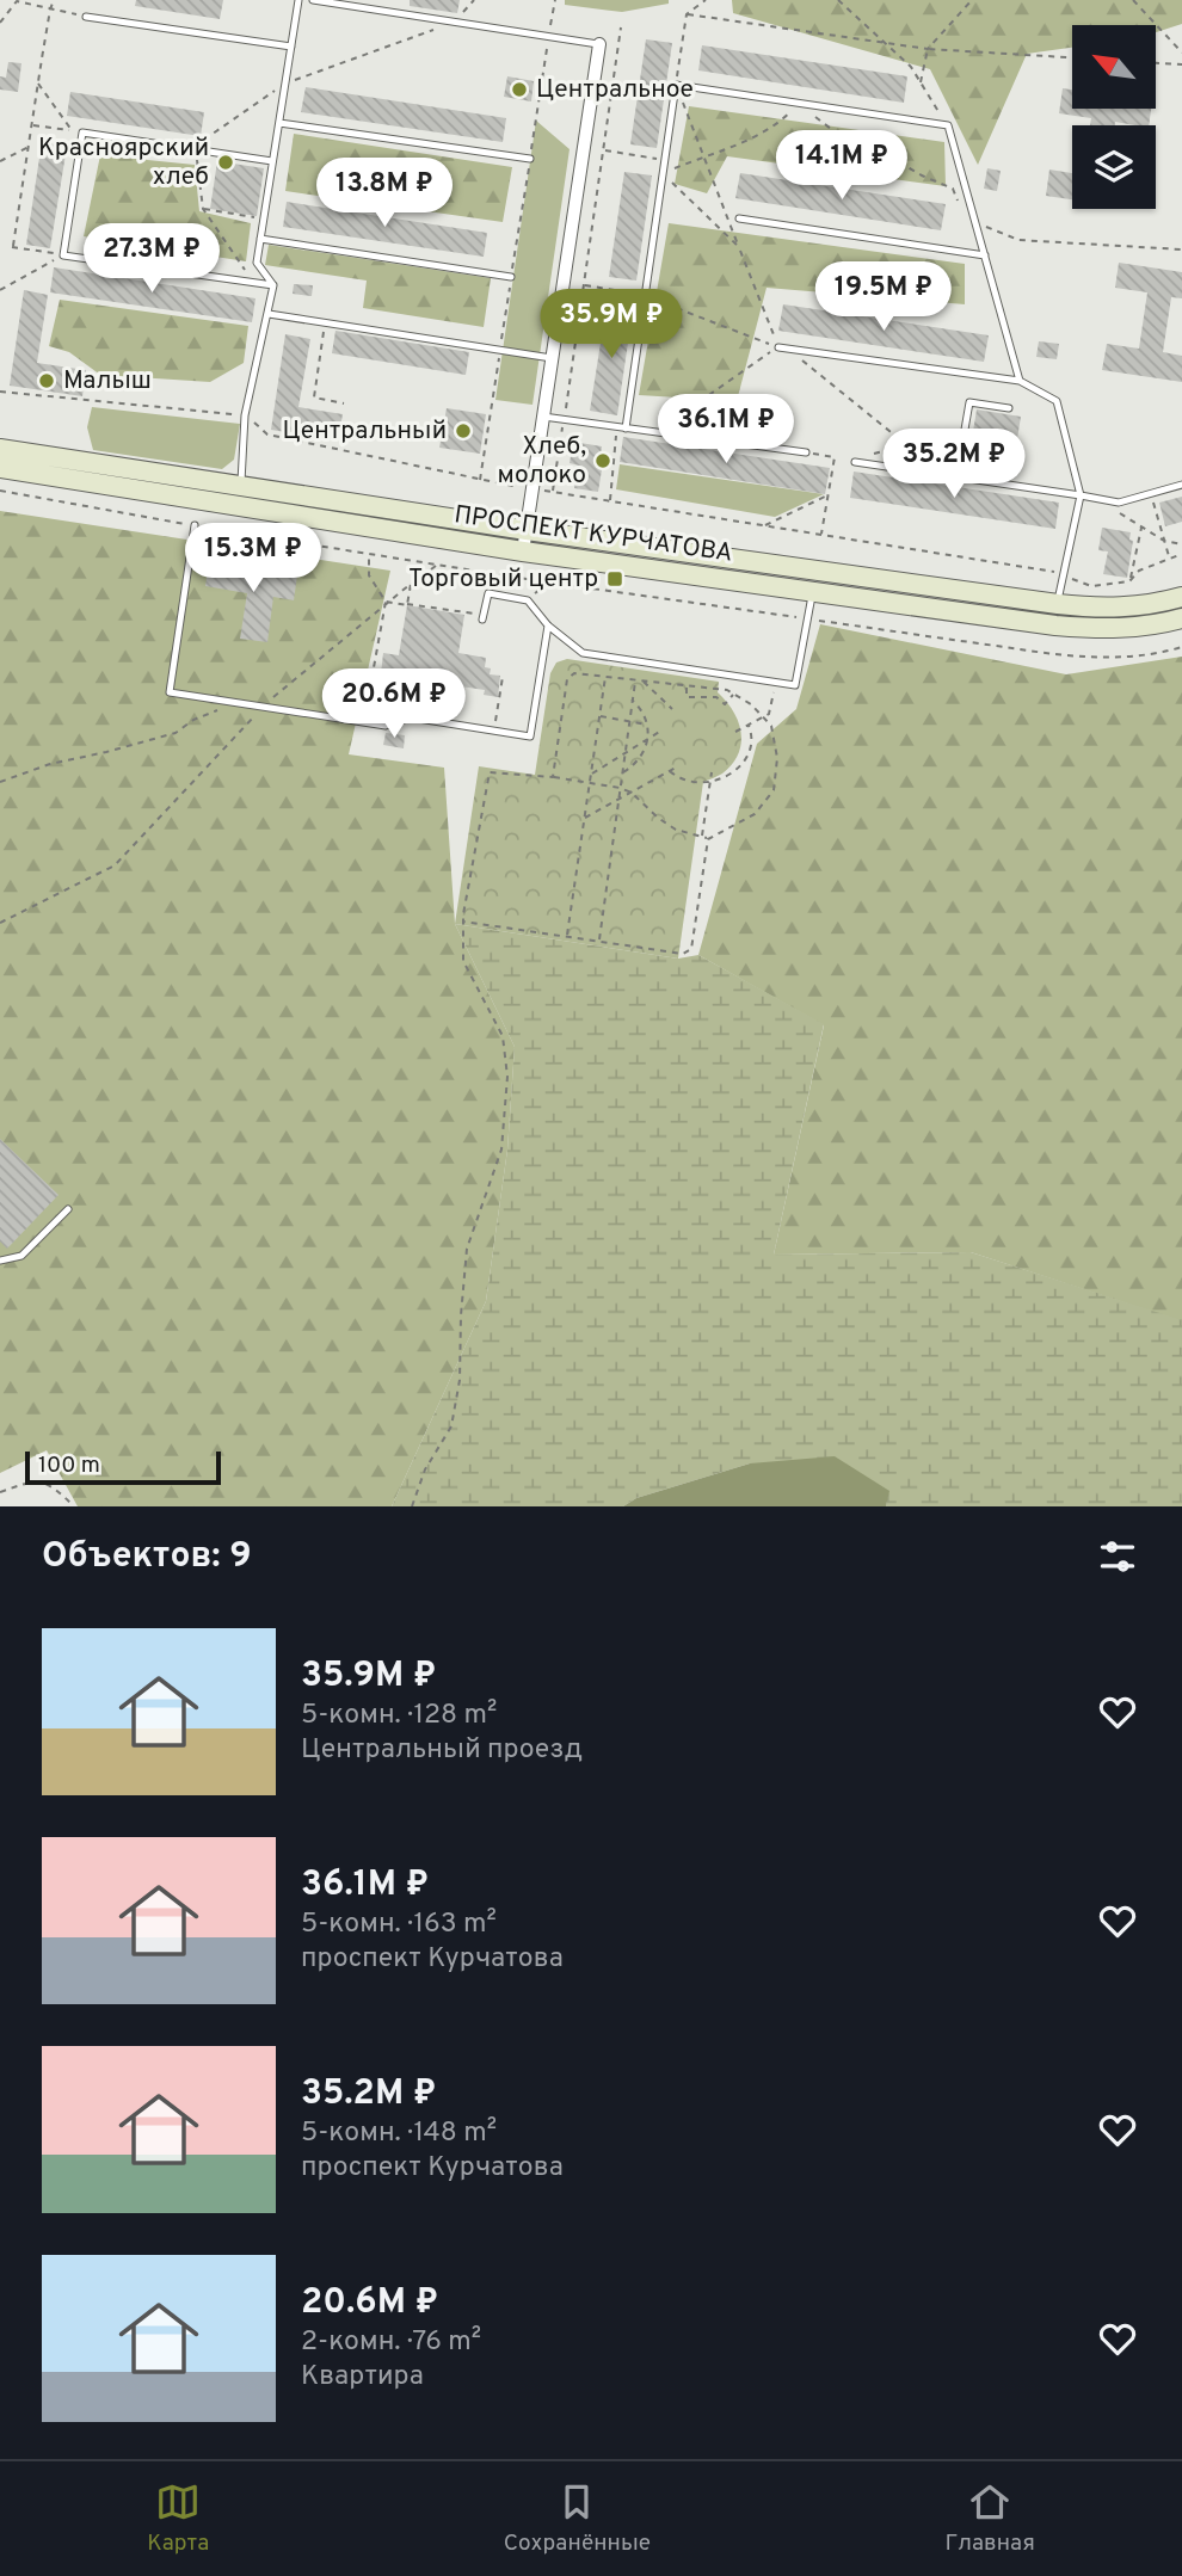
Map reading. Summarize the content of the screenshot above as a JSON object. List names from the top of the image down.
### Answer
{
  "streets": {
    "main road": ["ПРОСПЕКТ КУРЧАТОВА"]
  },
  "places": {
    "other": [
      "Центральное",
      "Красноярский хлеб",
      "Малыш",
      "Центральный",
      "Хлеб, молоко"
    ],
    "transit": ["Торговый центр"]
  },
  "scale_bar": "100 m",
  "north": "top left",
  "page": {
    "price": [
      "14.1M ₽",
      "13.8M ₽",
      "27.3M ₽",
      "19.5M ₽",
      "35.9M ₽",
      "36.1M ₽",
      "35.2M ₽",
      "15.3M ₽",
      "20.6M ₽"
    ],
    "scale": "100 m",
    "heading": "Объектов: 9",
    "list": [
      {
        "name": "35.9M ₽",
        "note": "5-комн. · 128 m² · Центральный проезд"
      },
      {
        "name": "36.1M ₽",
        "note": "5-комн. · 163 m² · проспект Курчатова"
      },
      {
        "name": "35.2M ₽",
        "note": "5-комн. · 148 m² · проспект Курчатова"
      },
      {
        "name": "20.6M ₽",
        "note": "2-комн. · 76 m² · Квартира"
      }
    ],
    "tabs": ["Карта", "Сохранённые", "Главная"]
  }
}
